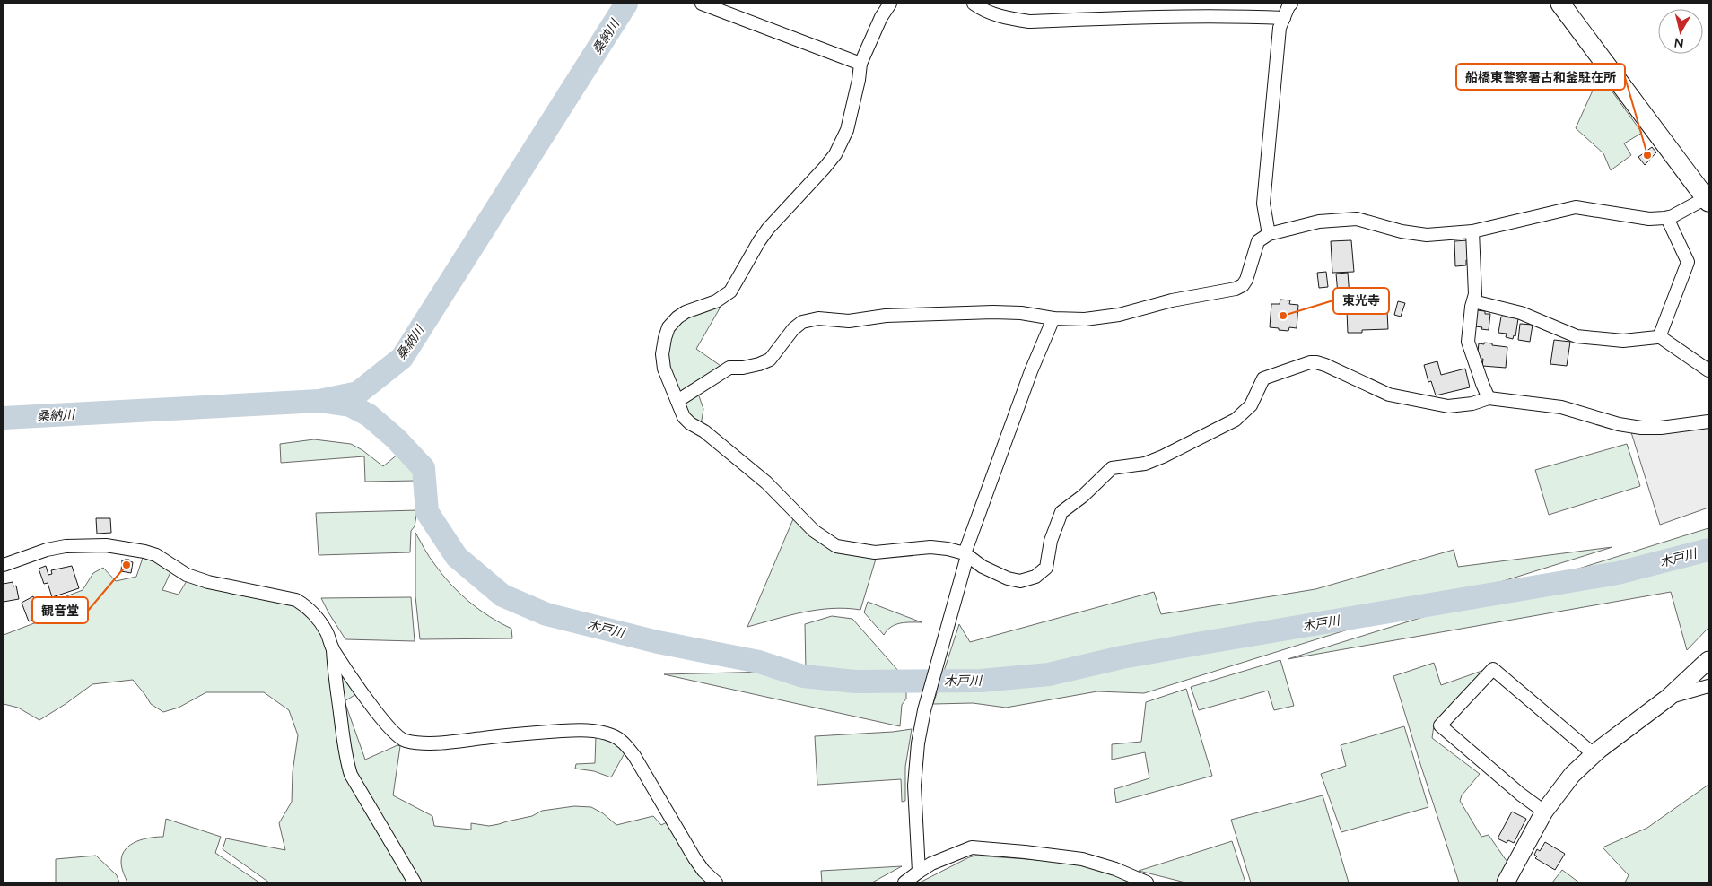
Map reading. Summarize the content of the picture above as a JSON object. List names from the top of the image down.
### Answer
{
  "water": ["桑納川", "木戸川"],
  "places": ["船橋東警察署古和釜駐在所", "東光寺", "観音堂"],
  "north": "bottom"
}
